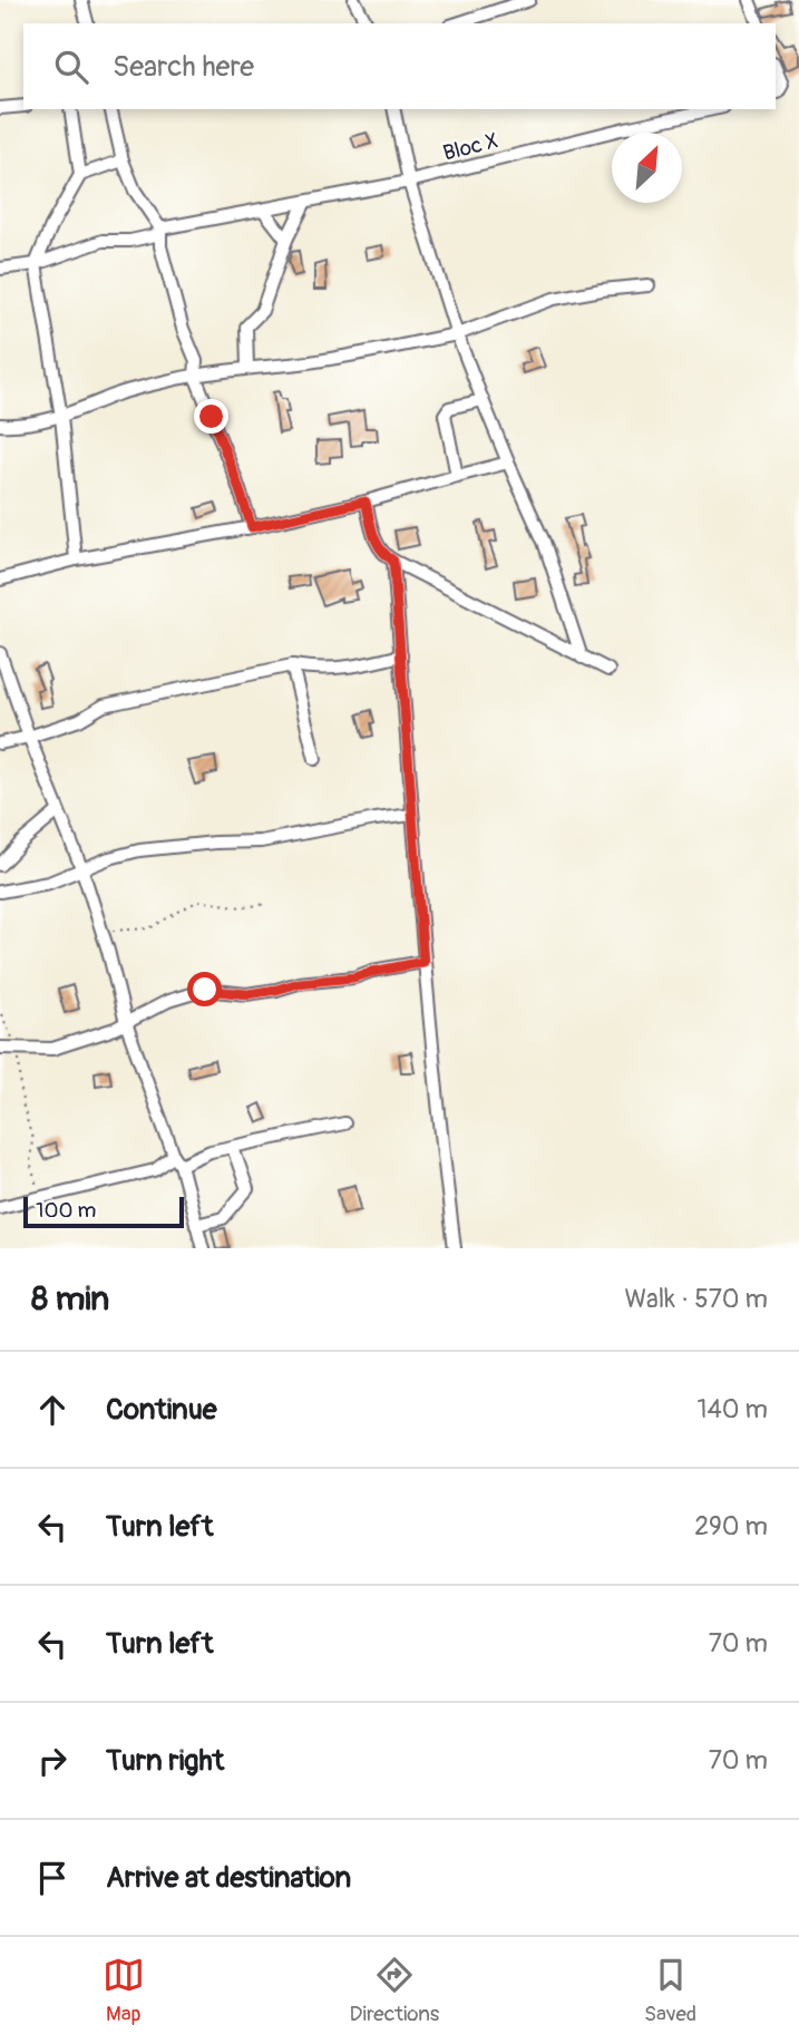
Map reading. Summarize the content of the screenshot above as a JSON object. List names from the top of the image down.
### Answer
{
  "streets": {
    "street": ["Bloc X"]
  },
  "scale_bar": "100 m",
  "north": "top right",
  "page": {
    "search": "Search here",
    "scale": "100 m",
    "heading": ["8 min", "Walk · 570 m"],
    "list": [
      ["Continue", "140 m"],
      ["Turn left", "290 m"],
      ["Turn left", "70 m"],
      ["Turn right", "70 m"],
      "Arrive at destination"
    ],
    "nav": ["Map", "Directions", "Saved"]
  }
}
